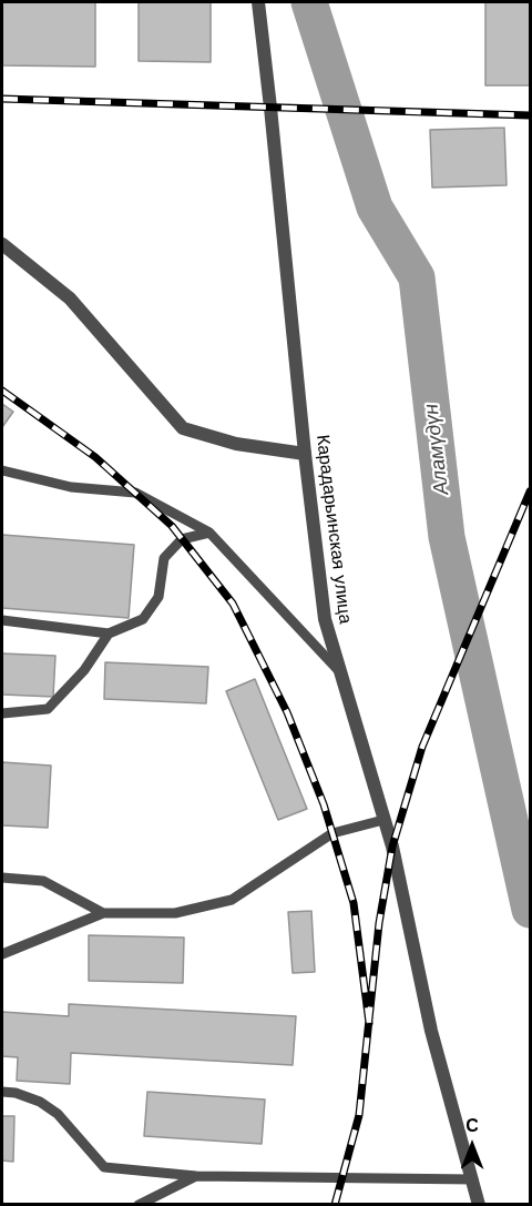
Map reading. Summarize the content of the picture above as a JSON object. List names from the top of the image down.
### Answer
{
  "streets": {
    "street": ["Карадарьинская улица"]
  },
  "water": ["Аламүдүн"],
  "north": "top"
}
